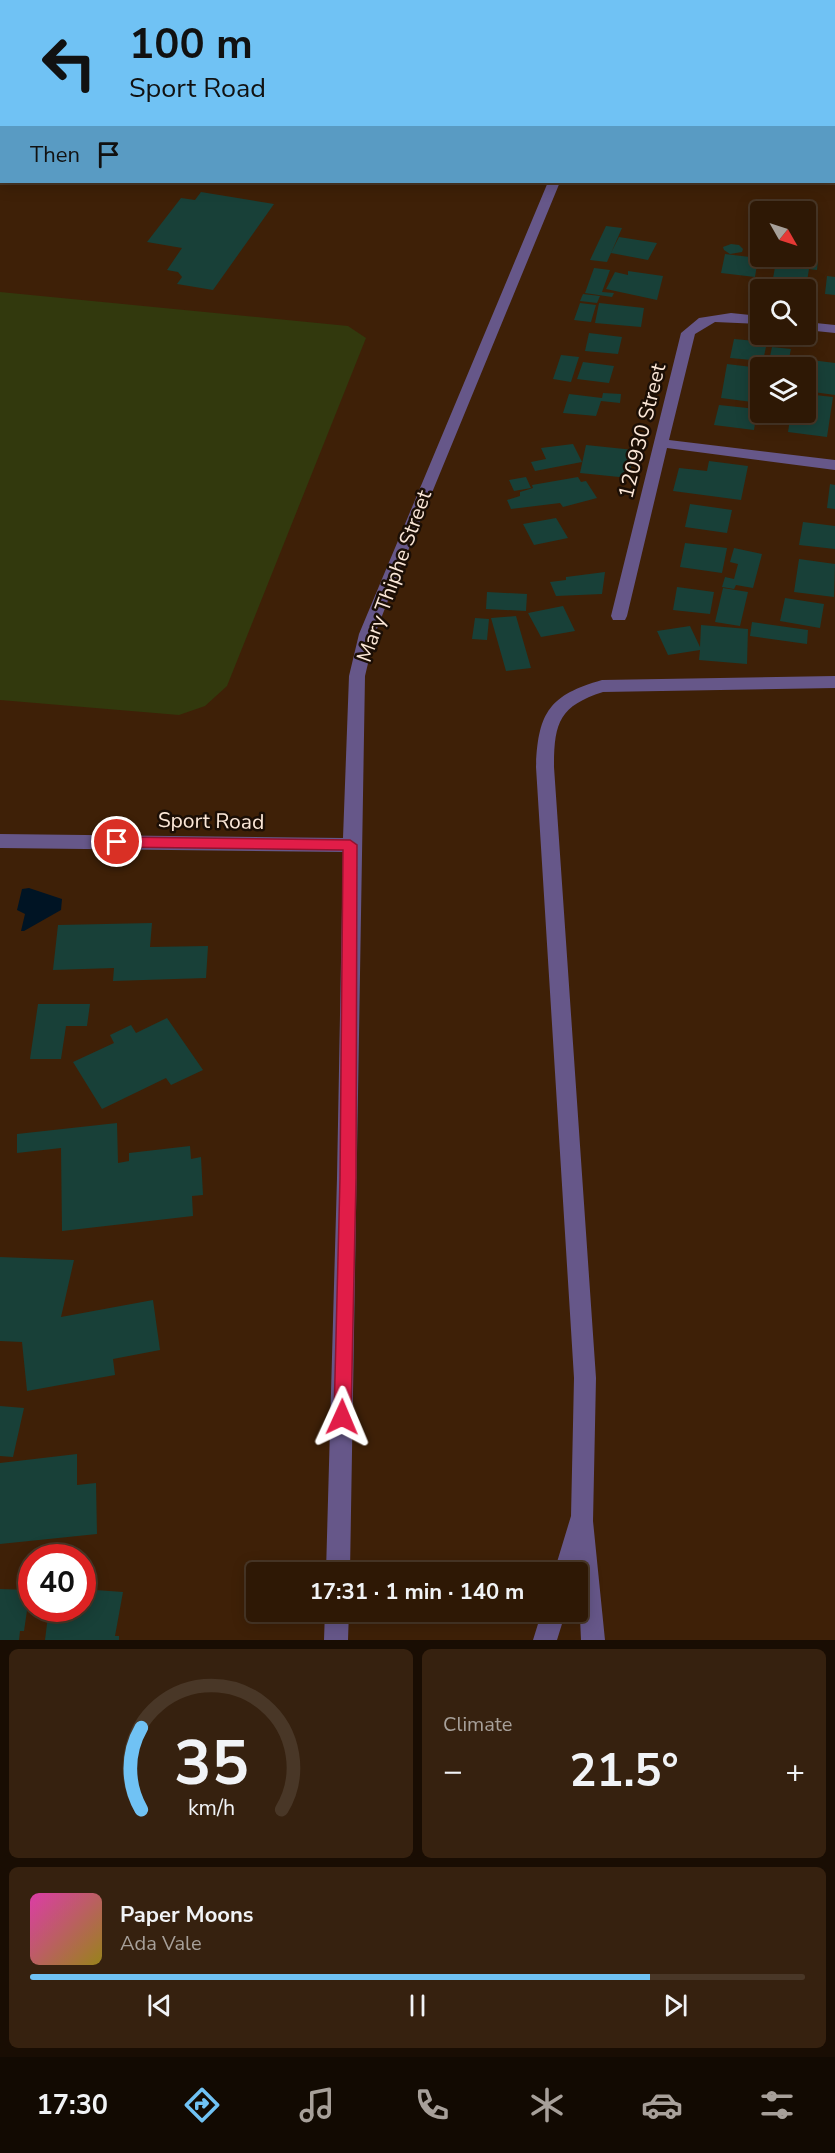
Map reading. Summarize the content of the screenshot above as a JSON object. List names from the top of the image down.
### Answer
{
  "streets": {
    "street": ["120930 Street", "Mary Thiphe Street", "Sport Road"]
  },
  "crossings": [
    ["Mary Thiphe Street", "Sport Road"]
  ],
  "north": "bottom right",
  "page": {
    "turn": ["100 m", "Sport Road"],
    "then": "Then",
    "limit": "40",
    "trip": "17:31 · 1 min · 140 m",
    "tile": "Climate",
    "heat": ["−", "21.5°", "+"],
    "song": ["Paper Moons", "Ada Vale"],
    "tabs": "17:30",
    "gauge": ["35", "km/h"]
  }
}
